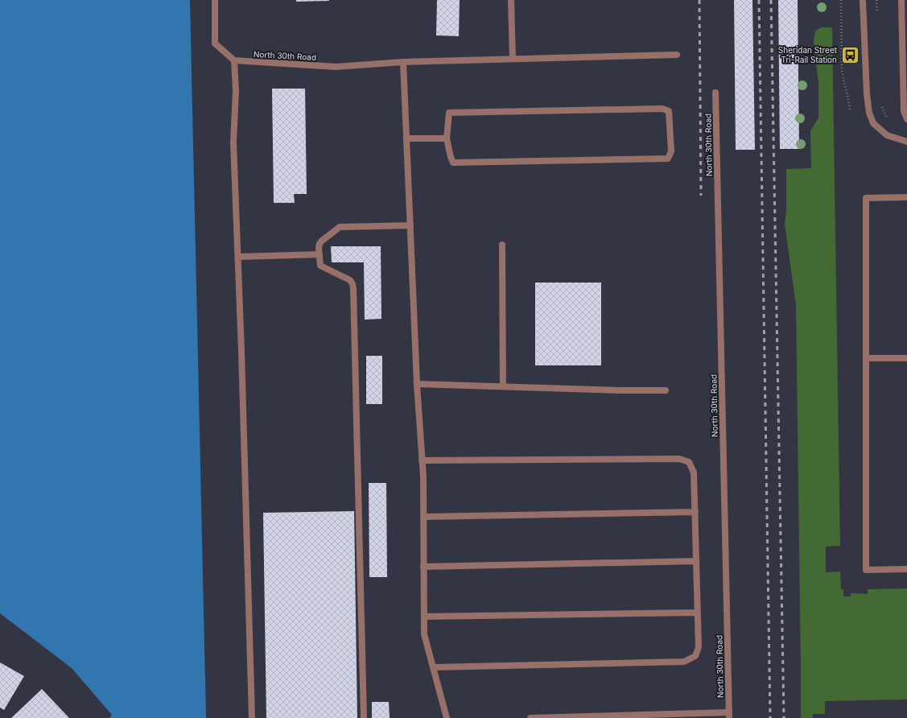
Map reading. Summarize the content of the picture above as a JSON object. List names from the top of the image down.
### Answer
{
  "streets": {
    "street": ["North 30th Road"]
  },
  "places": {
    "bus stop": ["Sheridan Street Tri-Rail Station"]
  }
}
